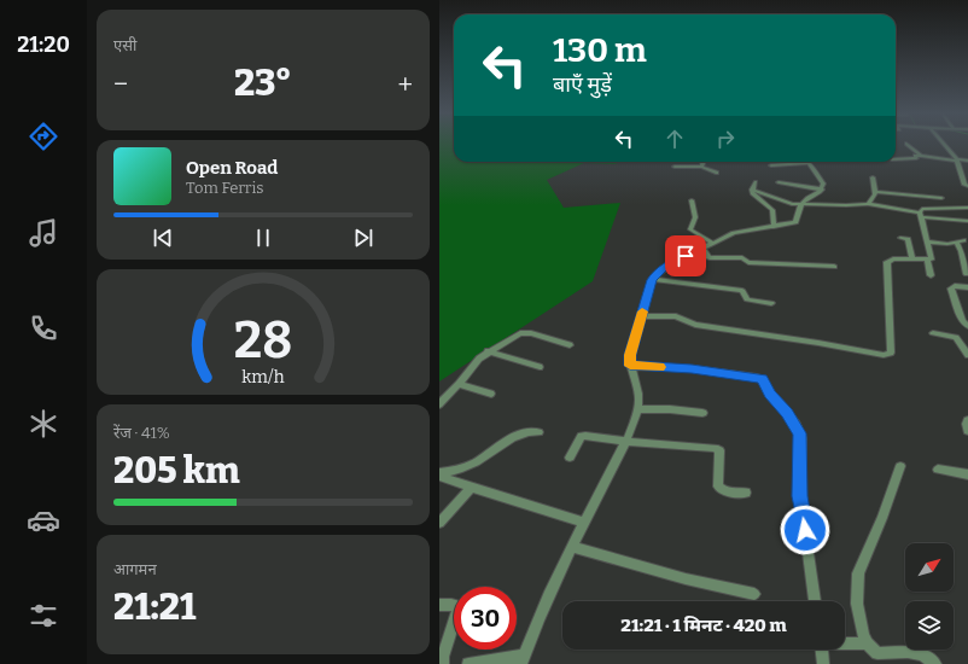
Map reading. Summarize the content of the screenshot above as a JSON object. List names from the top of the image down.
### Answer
{
  "north": "top right",
  "page": {
    "tabs": "21:20",
    "tile": [
      "एसी",
      ["रेंज · 41%", "205 km"],
      ["आगमन", "21:21"]
    ],
    "turn": ["130 m", "बाएँ मुड़ें"],
    "heat": ["−", "23°", "+"],
    "song": ["Open Road", "Tom Ferris"],
    "limit": "30",
    "trip": "21:21 · 1 मिनट · 420 m",
    "gauge": ["28", "km/h"]
  }
}
